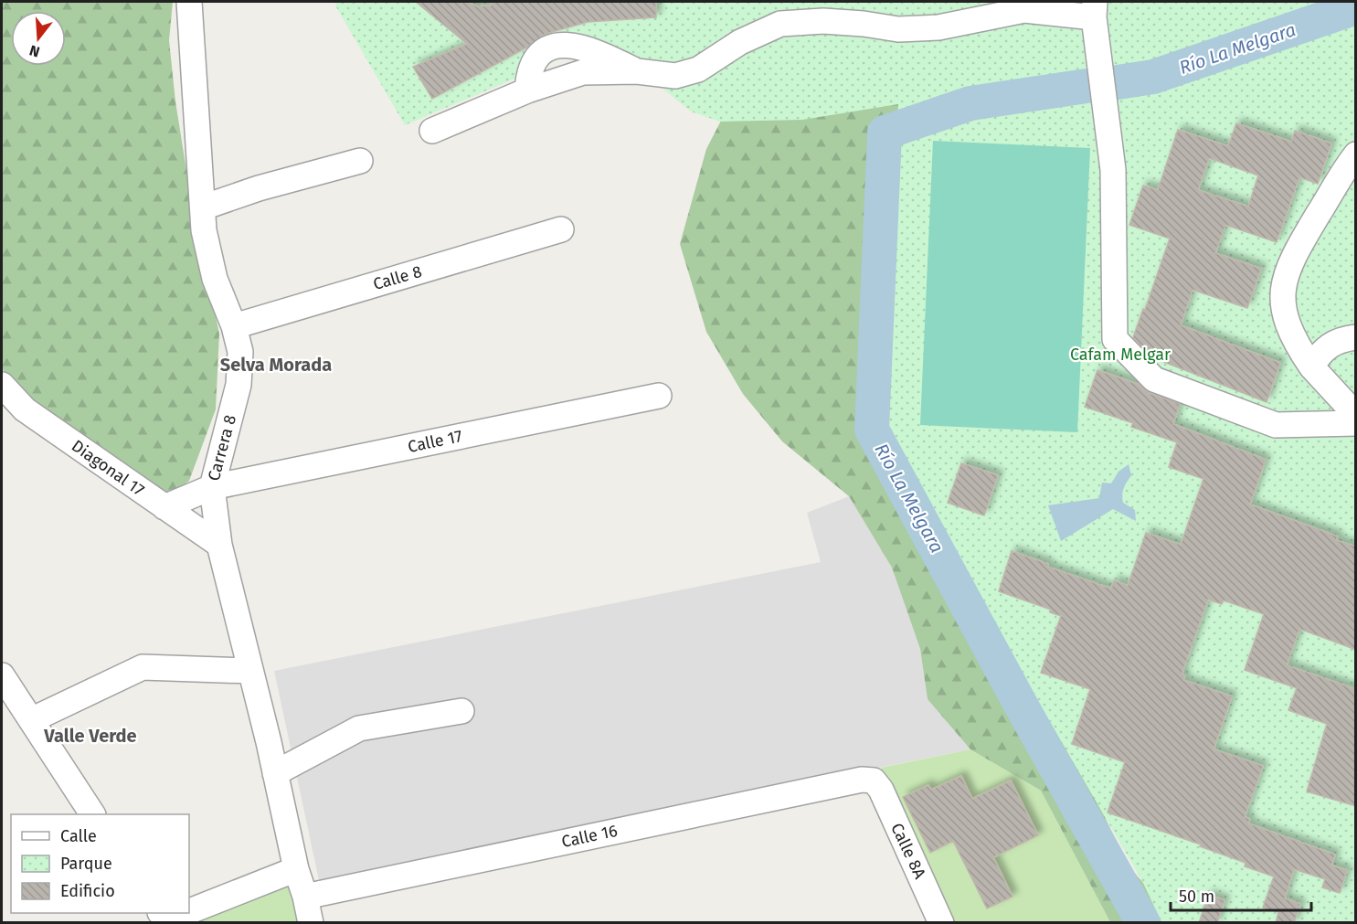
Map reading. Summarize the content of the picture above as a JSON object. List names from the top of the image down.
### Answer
{
  "streets": {
    "street": [
      "Calle 8",
      "Calle 17",
      "Carrera 8",
      "Diagonal 17",
      "Calle 16",
      "Calle 8A"
    ]
  },
  "crossings": [
    ["Calle 8", "Carrera 8"],
    ["Calle 17", "Carrera 8"],
    ["Calle 17", "Diagonal 17"],
    ["Carrera 8", "Diagonal 17"],
    ["Carrera 8", "Calle 16"],
    ["Calle 16", "Calle 8A"]
  ],
  "districts": ["Selva Morada", "Valle Verde"],
  "water": ["Río La Melgara"],
  "parks": ["Cafam Melgar"],
  "legend": ["Calle", "Parque", "Edificio"],
  "scale_bar": "50 m",
  "north": "bottom"
}
